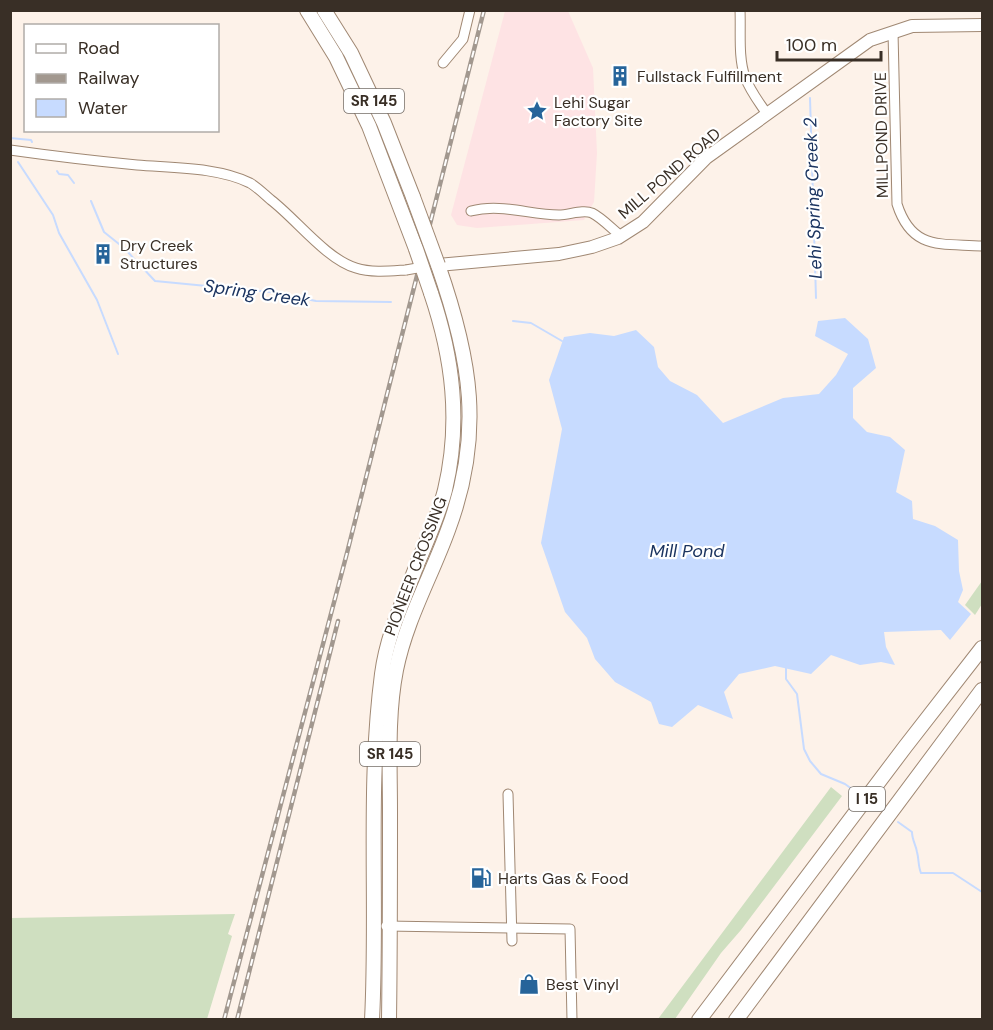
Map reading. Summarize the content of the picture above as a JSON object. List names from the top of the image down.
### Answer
{
  "streets": {
    "highway": ["SR 145", "PIONEER CROSSING", "I 15"],
    "main road": ["MILL POND ROAD"],
    "street": ["MILLPOND DRIVE"]
  },
  "crossings": [
    ["MILLPOND DRIVE", "MILL POND ROAD"],
    ["MILL POND ROAD", "PIONEER CROSSING"]
  ],
  "water": ["Lehi Spring Creek 2", "Spring Creek", "Mill Pond"],
  "places": {
    "building": ["Fullstack Fulfillment", "Dry Creek Structures"],
    "place": ["Lehi Sugar Factory Site"],
    "fuel station": ["Harts Gas & Food"],
    "shop": ["Best Vinyl"]
  },
  "legend": ["Road", "Railway", "Water"],
  "scale_bar": "100 m"
}
